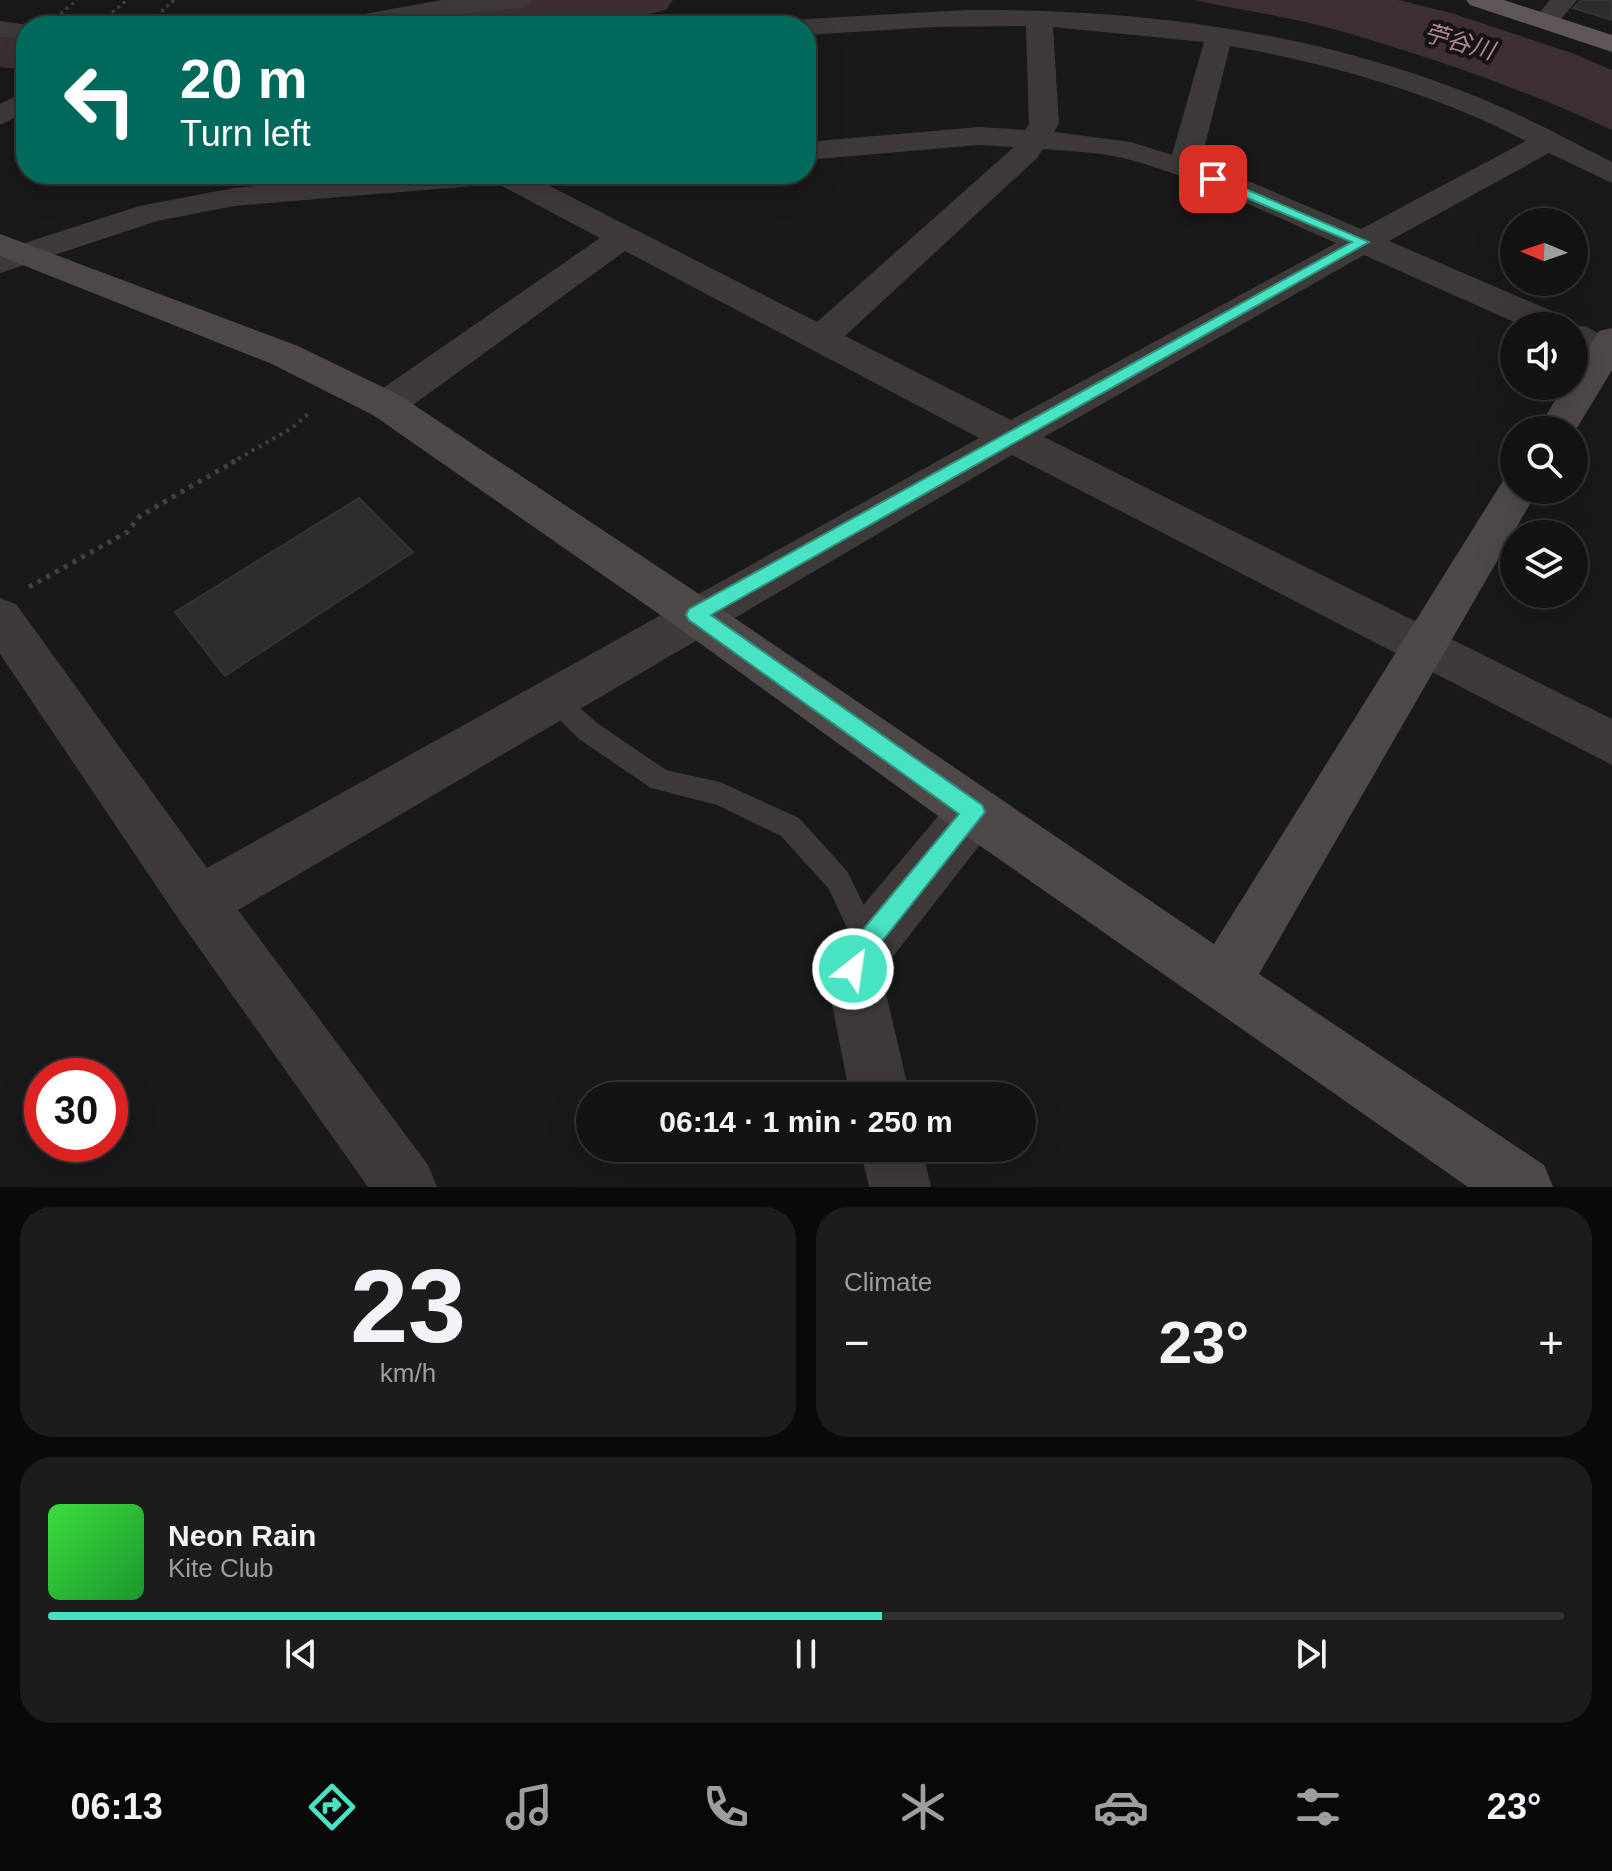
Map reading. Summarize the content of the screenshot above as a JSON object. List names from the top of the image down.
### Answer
{
  "water": ["苧谷川"],
  "north": "left",
  "page": {
    "turn": ["20 m", "Turn left"],
    "limit": "30",
    "trip": "06:14 · 1 min · 250 m",
    "tile": [
      ["23", "km/h"],
      "Climate"
    ],
    "heat": ["−", "23°", "+"],
    "song": ["Neon Rain", "Kite Club"],
    "tabs": ["06:13", "23°"]
  }
}
